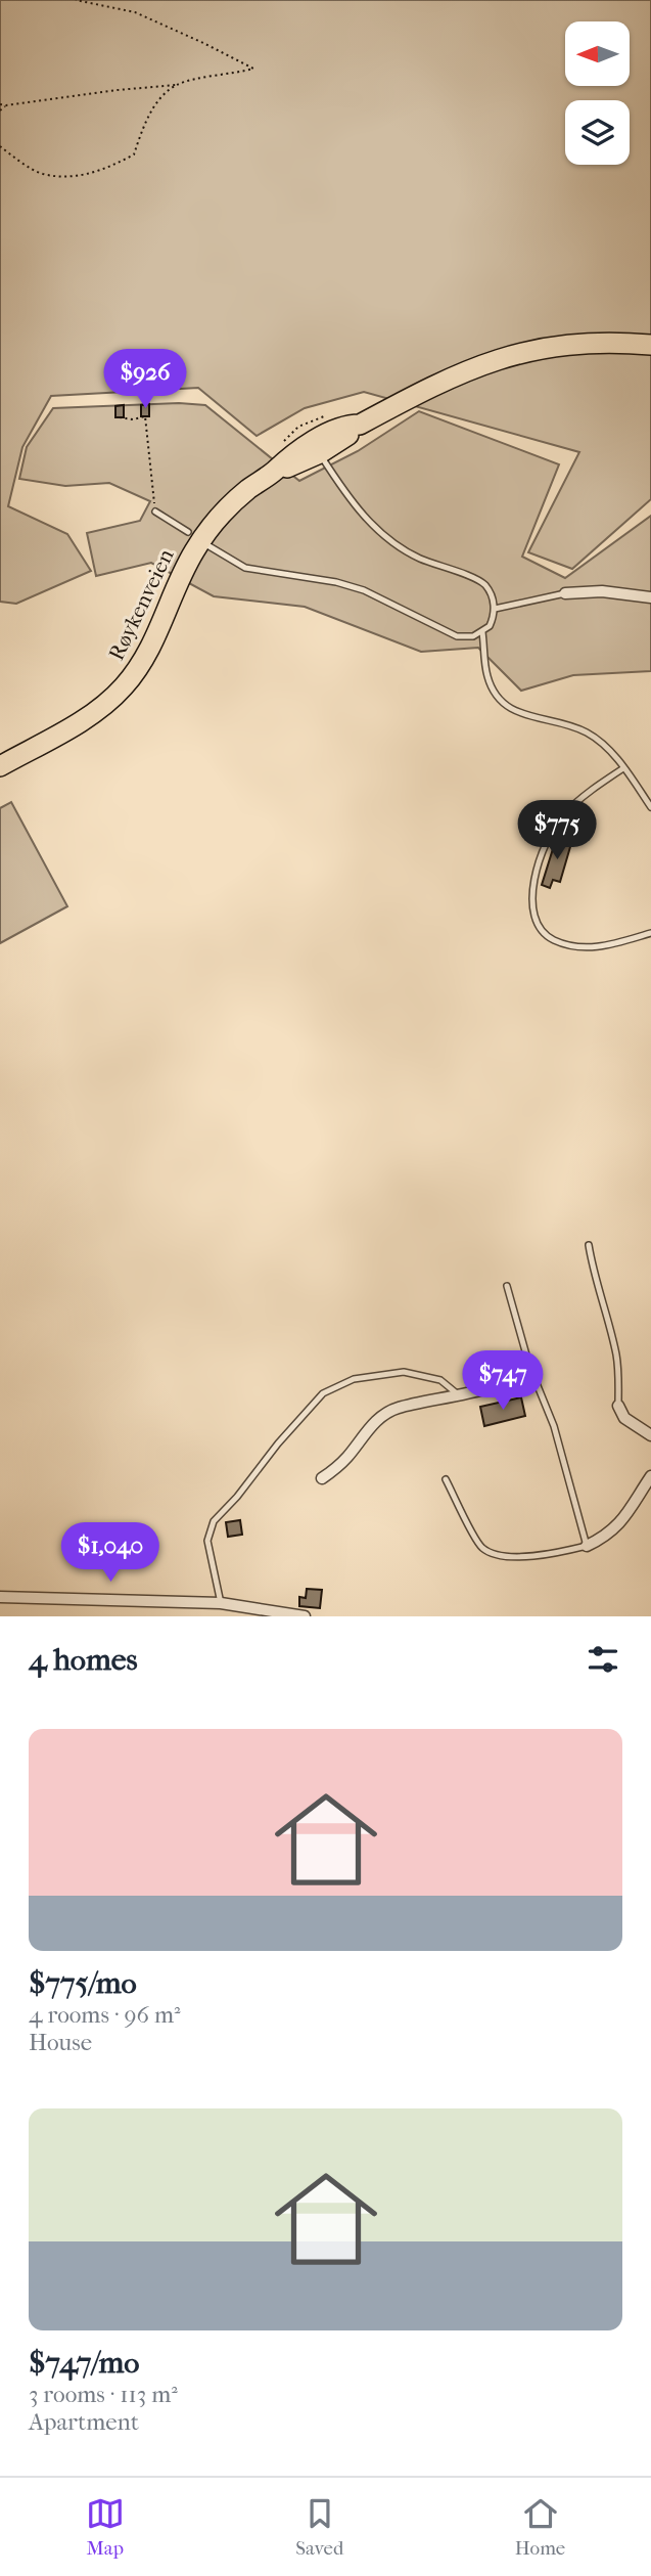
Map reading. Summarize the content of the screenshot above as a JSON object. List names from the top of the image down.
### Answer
{
  "streets": {
    "highway": ["Røykenveien"]
  },
  "north": "left",
  "page": {
    "price": [
      "$926",
      "$775",
      "$747",
      "$1,040"
    ],
    "heading": "4 homes",
    "list": [
      {
        "name": "$775/mo",
        "note": "4 rooms · 96 m² · House"
      },
      {
        "name": "$747/mo",
        "note": "3 rooms · 113 m² · Apartment"
      }
    ],
    "tabs": ["Map", "Saved", "Home"]
  }
}
